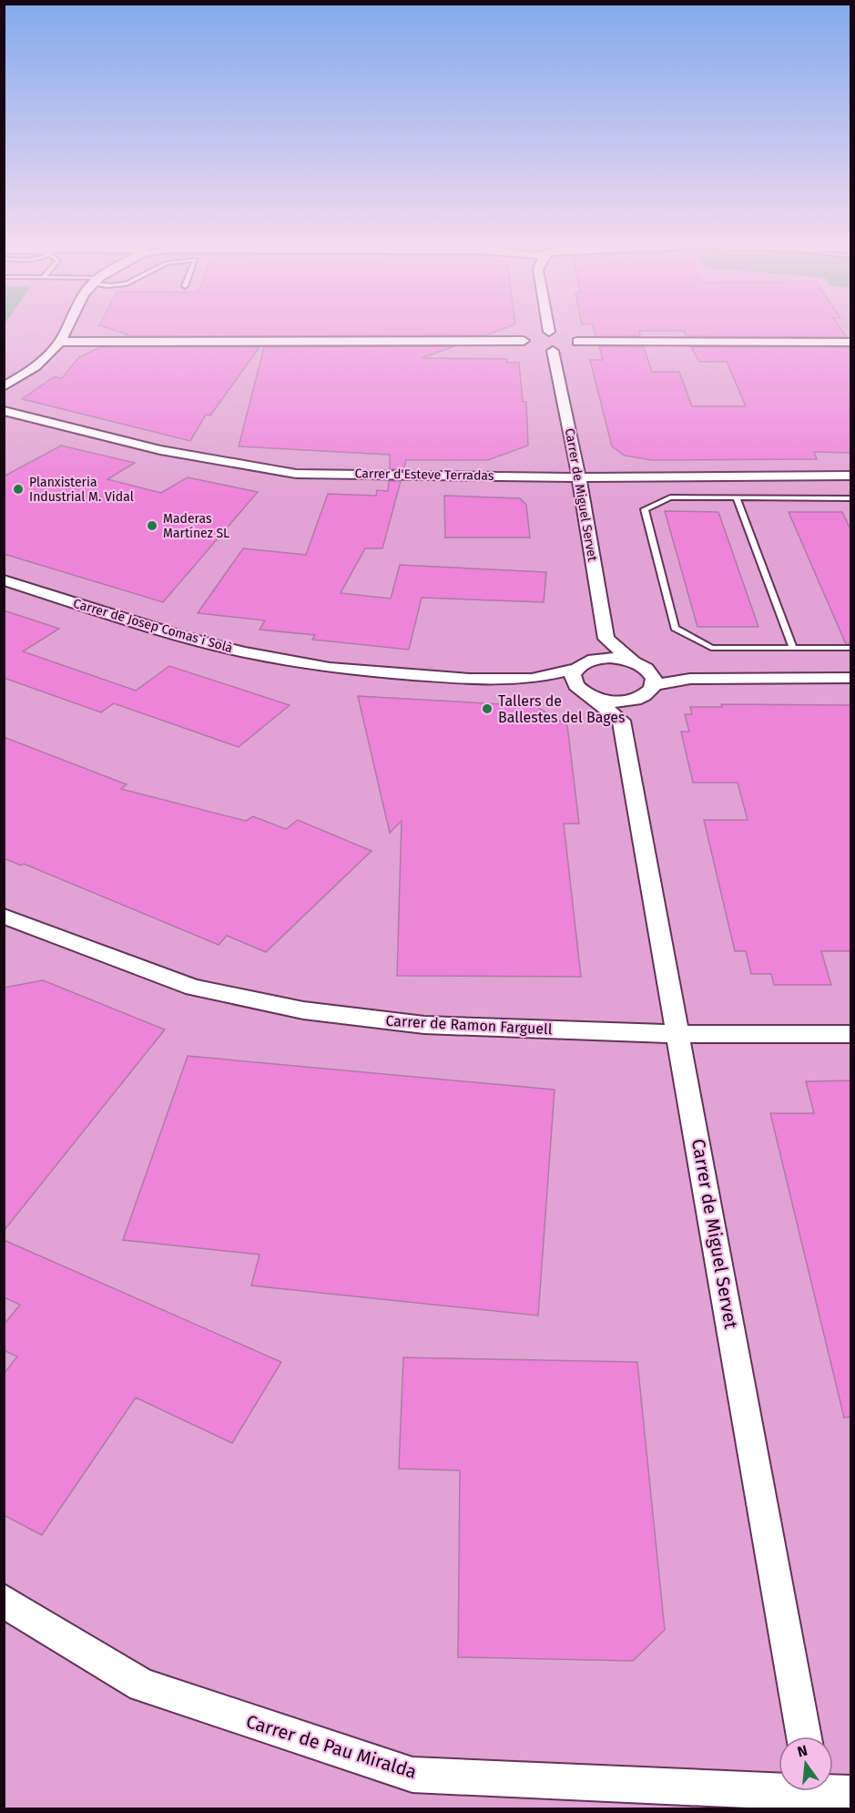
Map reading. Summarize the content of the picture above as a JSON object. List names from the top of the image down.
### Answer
{
  "streets": {
    "street": [
      "Carrer d'Esteve Terradas",
      "Carrer de Miguel Servet",
      "Carrer de Josep Comas i Solà",
      "Carrer de Ramon Farguell",
      "Carrer de Pau Miralda"
    ]
  },
  "crossings": [
    ["Carrer d'Esteve Terradas", "Carrer de Miguel Servet"],
    ["Carrer de Miguel Servet", "Carrer de Ramon Farguell"]
  ],
  "places": ["Planxisteria Industrial M. Vidal", "Maderas Martínez SL", "Tallers de Ballestes del Bages"],
  "north": "top"
}
